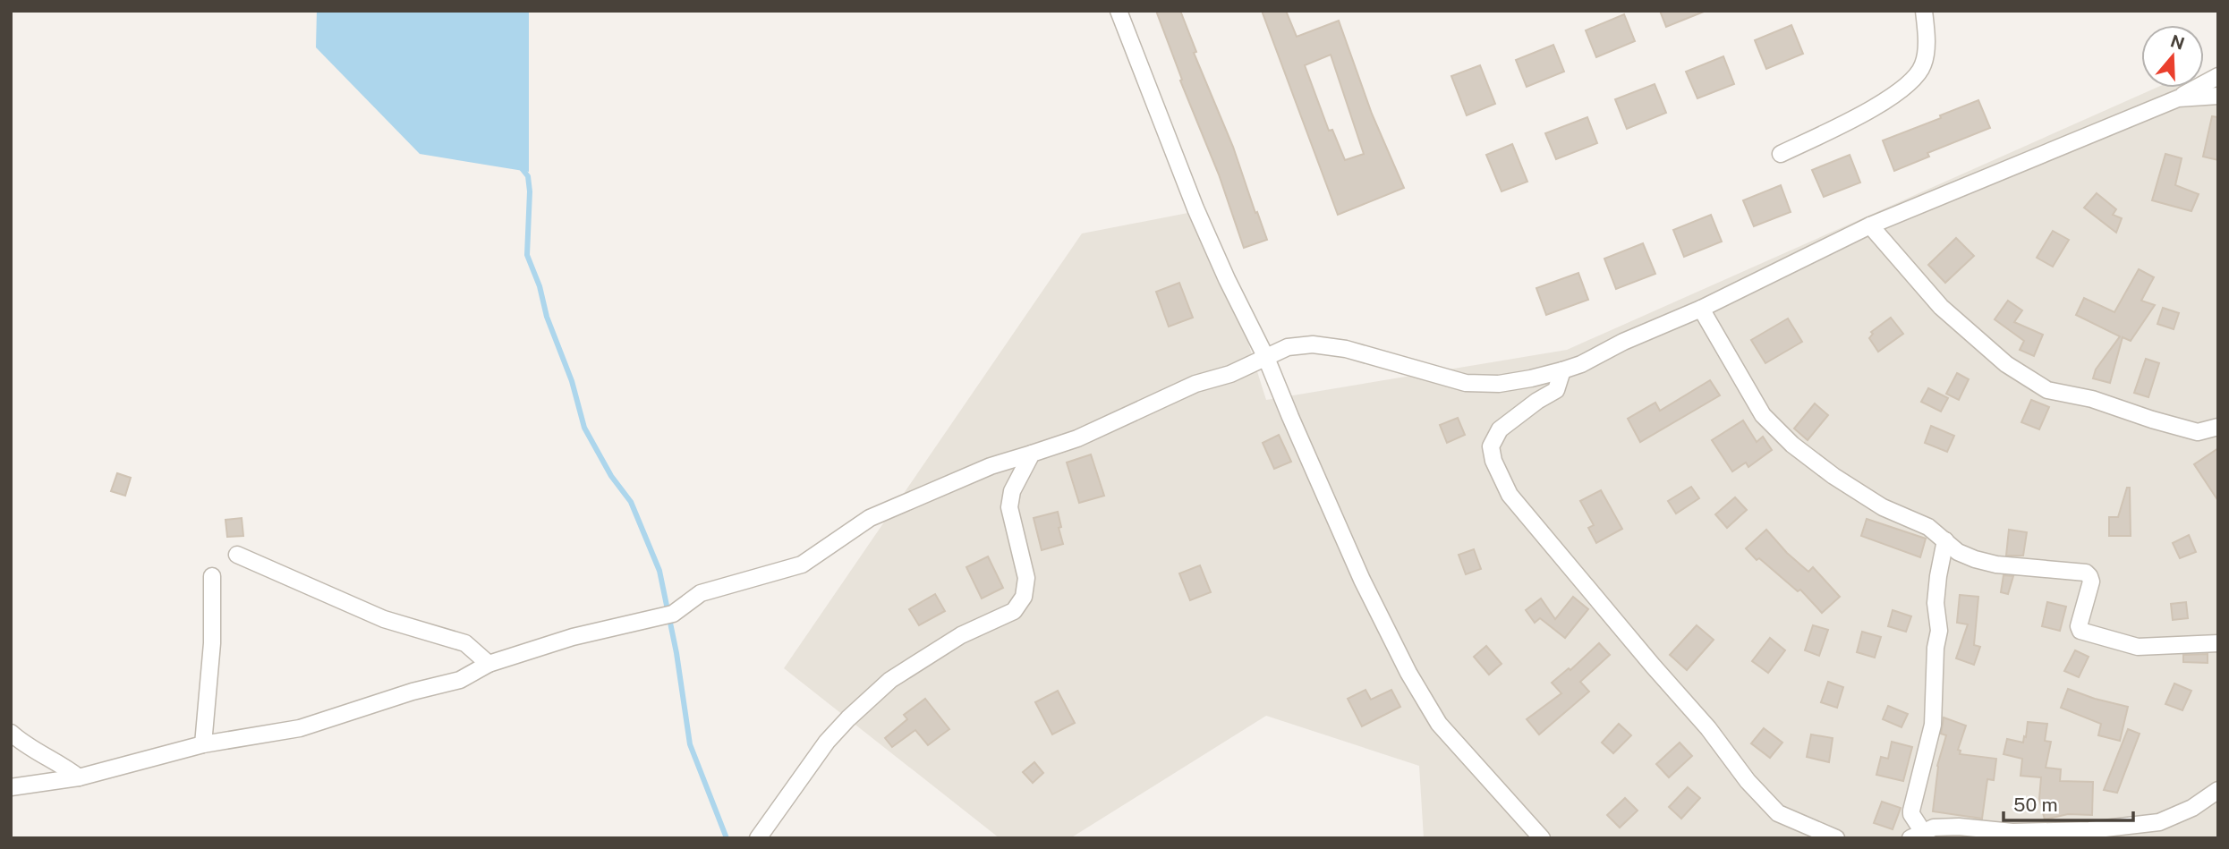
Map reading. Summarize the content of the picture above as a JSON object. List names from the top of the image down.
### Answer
{
  "scale_bar": "50 m",
  "north": "top"
}
